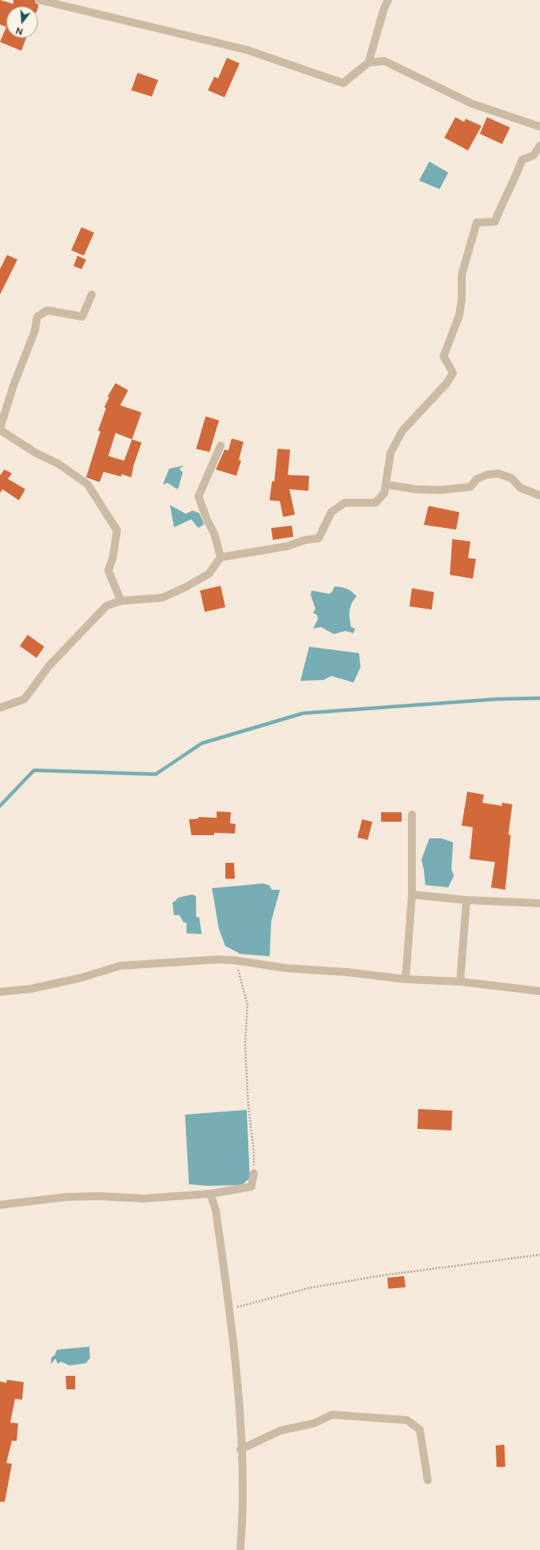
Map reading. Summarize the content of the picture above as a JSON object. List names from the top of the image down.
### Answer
{
  "north": "bottom"
}
